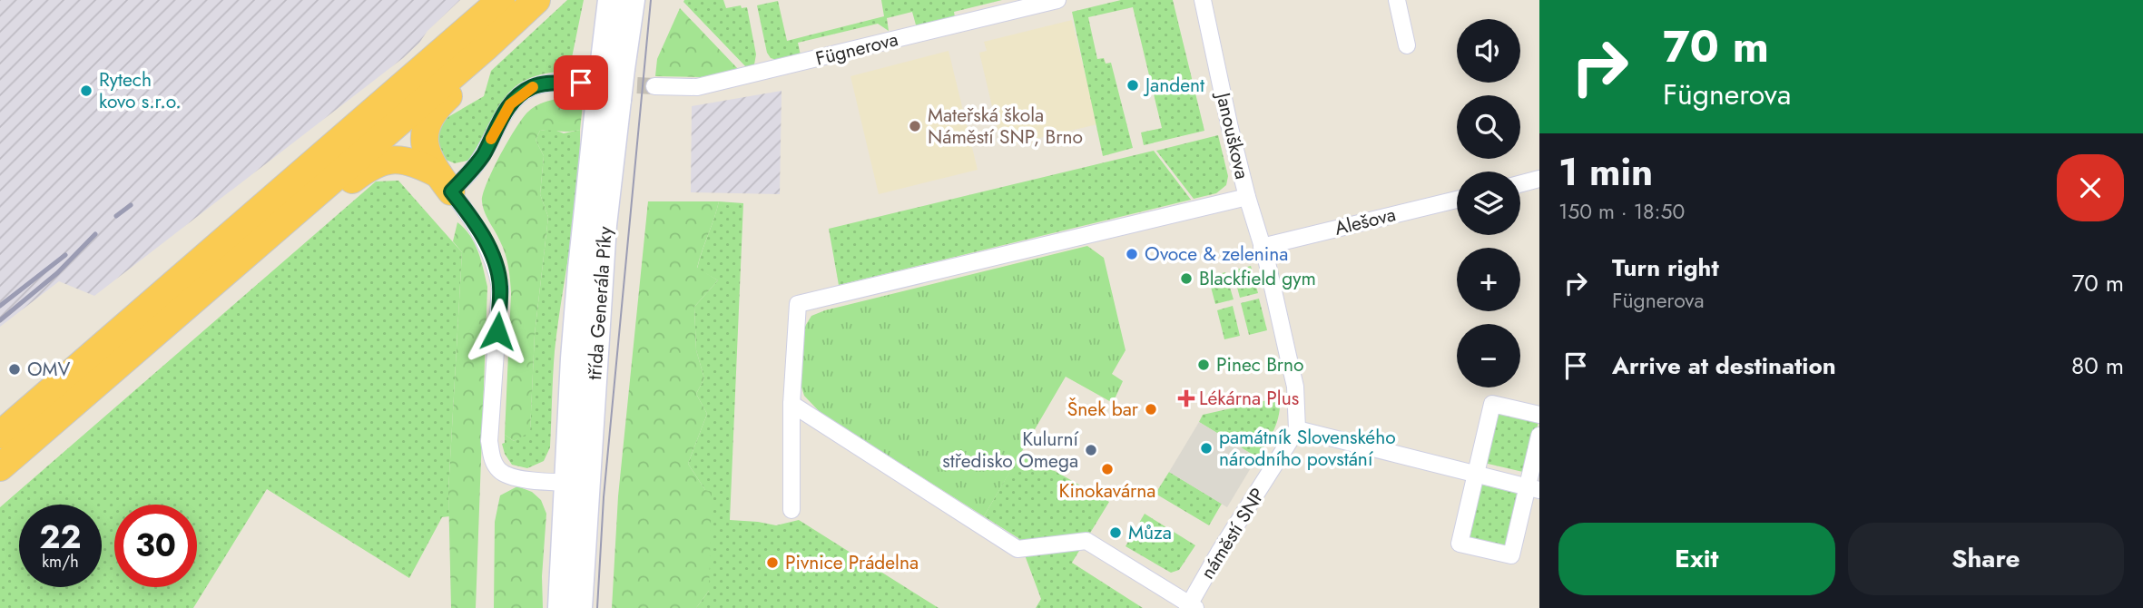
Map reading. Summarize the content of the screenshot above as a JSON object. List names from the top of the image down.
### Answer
{
  "streets": {
    "main road": ["třída Generála Píky"],
    "street": [
      "Fügnerova",
      "Janouškova",
      "Alešova",
      "náměstí SNP"
    ]
  },
  "places": {
    "other": [
      "Jandent",
      "Rytech kovo s.r.o.",
      "Mateřská škola Náměstí SNP, Brno",
      "Ovoce & zelenina",
      "Blackfield gym",
      "Pinec Brno",
      "OMV",
      "Šnek bar",
      "památník Slovenského národního povstání",
      "Kulurní středisko Omega",
      "Kinokavárna",
      "Můza",
      "Pivnice Prádelna"
    ],
    "health": ["Lékárna Plus"]
  },
  "page": {
    "turn": ["70 m", "Fügnerova"],
    "map_buttons": ["+", "−"],
    "heading": ["1 min", "150 m · 18:50"],
    "list": [
      {
        "name": "Turn right",
        "note": "Fügnerova",
        "value": "70 m"
      },
      {
        "name": "Arrive at destination",
        "value": "80 m"
      }
    ],
    "speed": "22 km/h",
    "limit": "30",
    "buttons": ["Exit", "Share"]
  }
}
